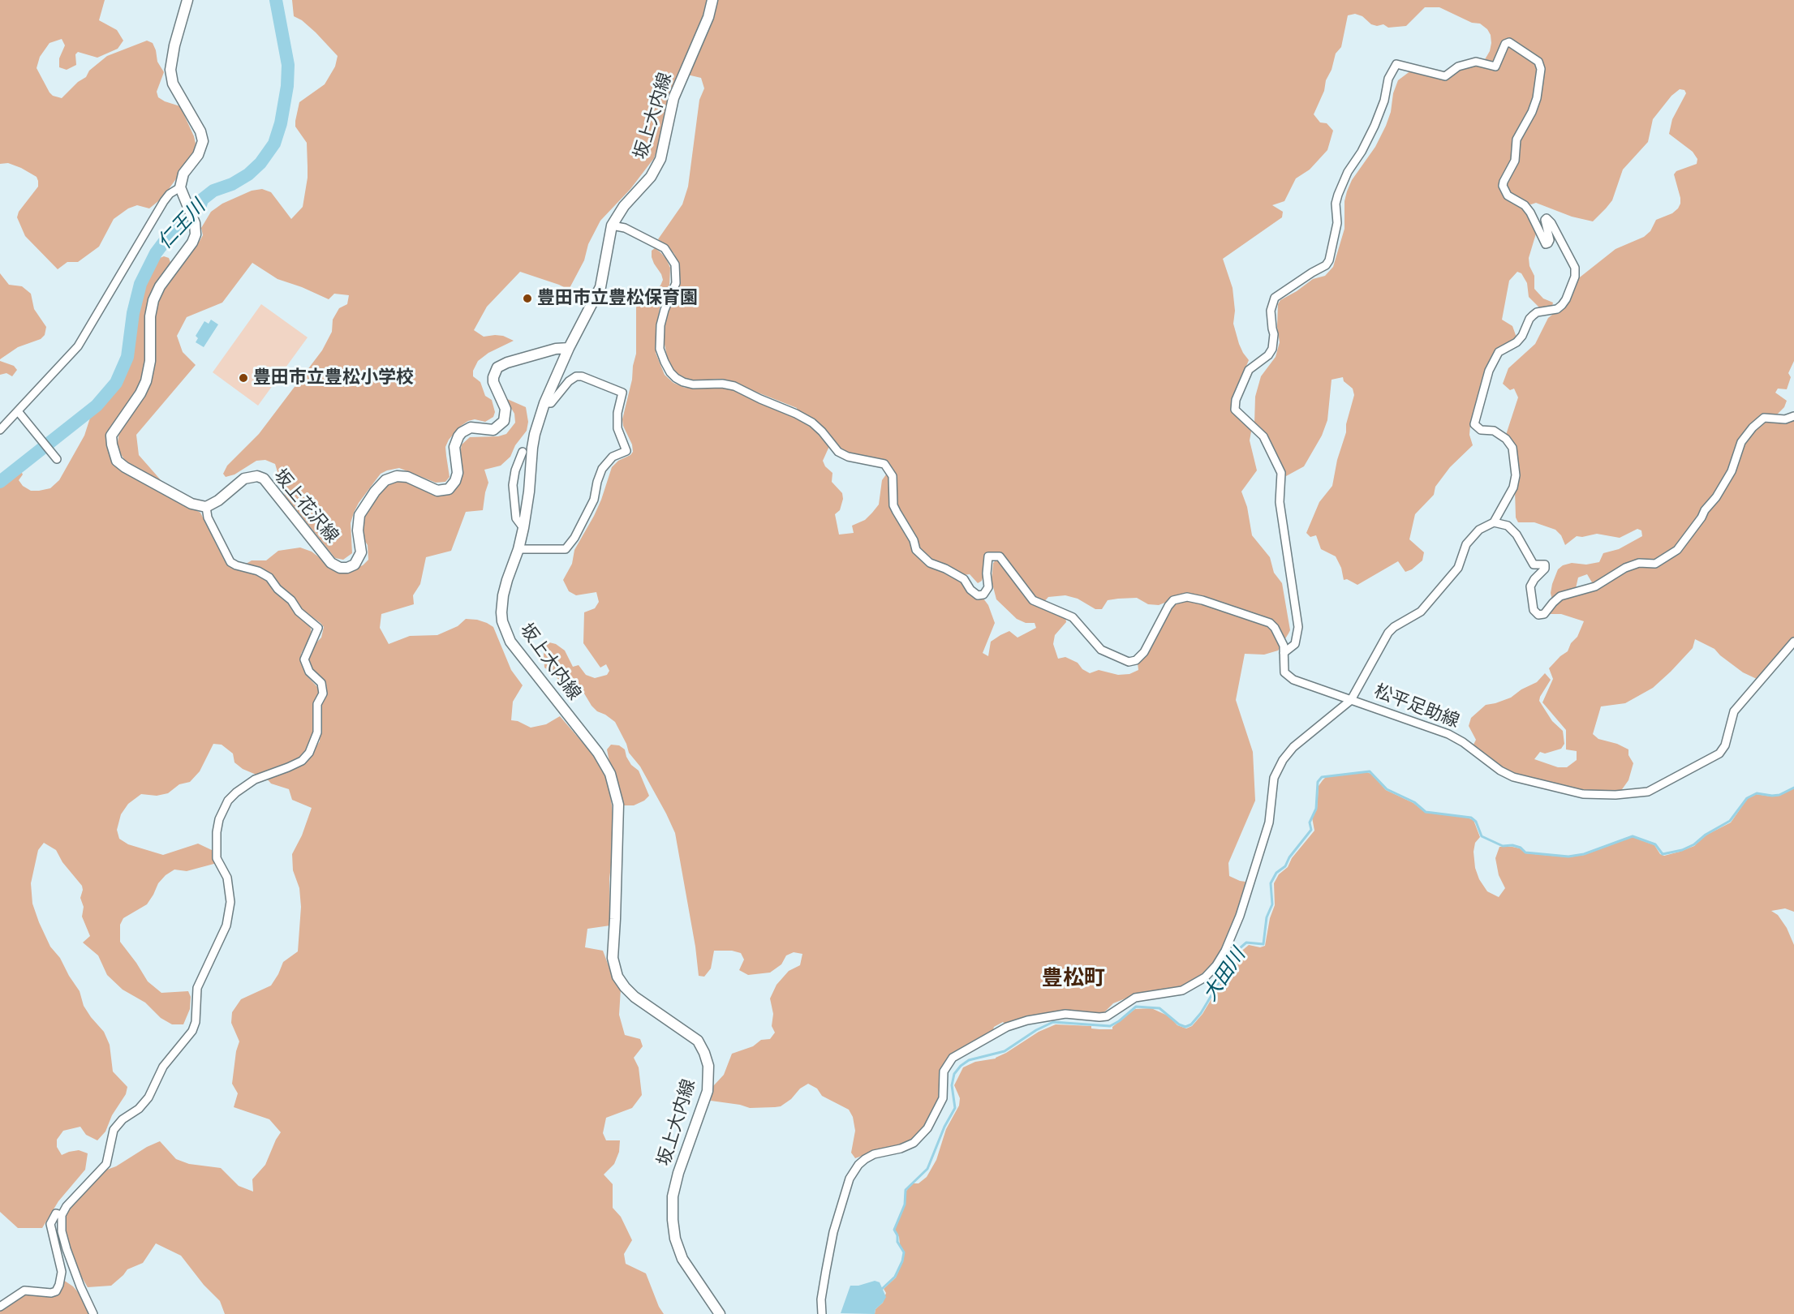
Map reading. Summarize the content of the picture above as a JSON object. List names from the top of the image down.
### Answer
{
  "streets": {
    "main road": ["坂上大内線", "坂上花沢線"],
    "street": ["松平足助線"]
  },
  "crossings": [
    ["坂上大内線", "坂上花沢線"]
  ],
  "districts": ["豊松町"],
  "water": ["仁王川", "大田川"],
  "places": ["豊田市立豊松保育園", "豊田市立豊松小学校"]
}
